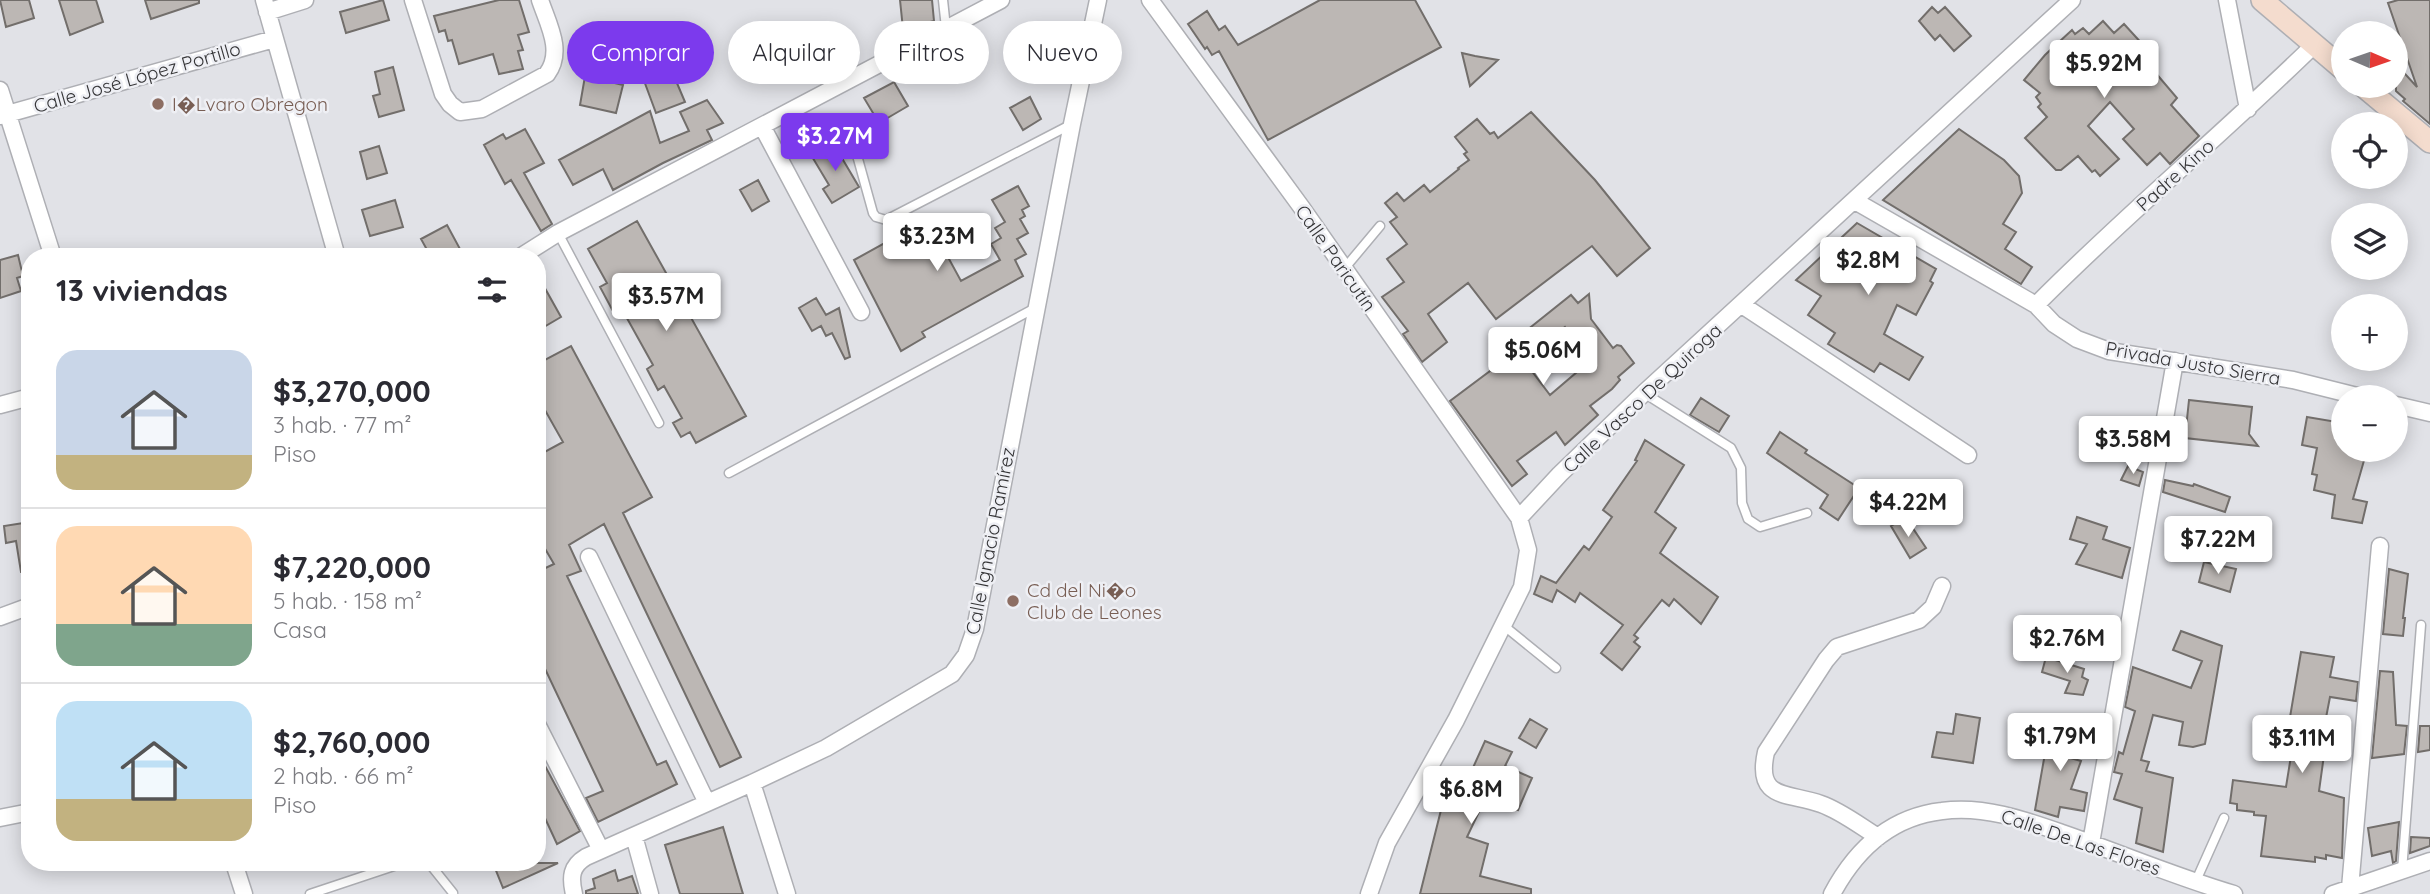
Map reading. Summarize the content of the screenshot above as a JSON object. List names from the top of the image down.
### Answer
{
  "streets": {
    "street": [
      "Calle José López Portillo",
      "Padre Kino",
      "Calle Paricutín",
      "Privada Justo Sierra",
      "Calle Vasco De Quiroga",
      "Calle Ignacio Ramírez",
      "Calle De Las Flores"
    ]
  },
  "crossings": [
    ["Padre Kino", "Privada Justo Sierra"],
    ["Calle Paricutín", "Calle Vasco De Quiroga"],
    ["Privada Justo Sierra", "Calle Vasco De Quiroga"]
  ],
  "places": ["I�Lvaro Obregon", "Cd del Ni�o Club de Leones"],
  "north": "right",
  "page": {
    "map_buttons": ["+", "−"],
    "chip": [
      "Comprar",
      "Alquilar",
      "Filtros",
      "Nuevo"
    ],
    "price": [
      "$5.92M",
      "$3.27M",
      "$3.23M",
      "$2.8M",
      "$3.57M",
      "$5.06M",
      "$3.58M",
      "$4.22M",
      "$7.22M",
      "$2.76M",
      "$1.79M",
      "$3.11M",
      "$6.8M"
    ],
    "heading": "13 viviendas",
    "list": [
      {
        "name": "$3,270,000",
        "note": "3 hab. · 77 m² · Piso"
      },
      {
        "name": "$7,220,000",
        "note": "5 hab. · 158 m² · Casa"
      },
      {
        "name": "$2,760,000",
        "note": "2 hab. · 66 m² · Piso"
      }
    ]
  }
}
